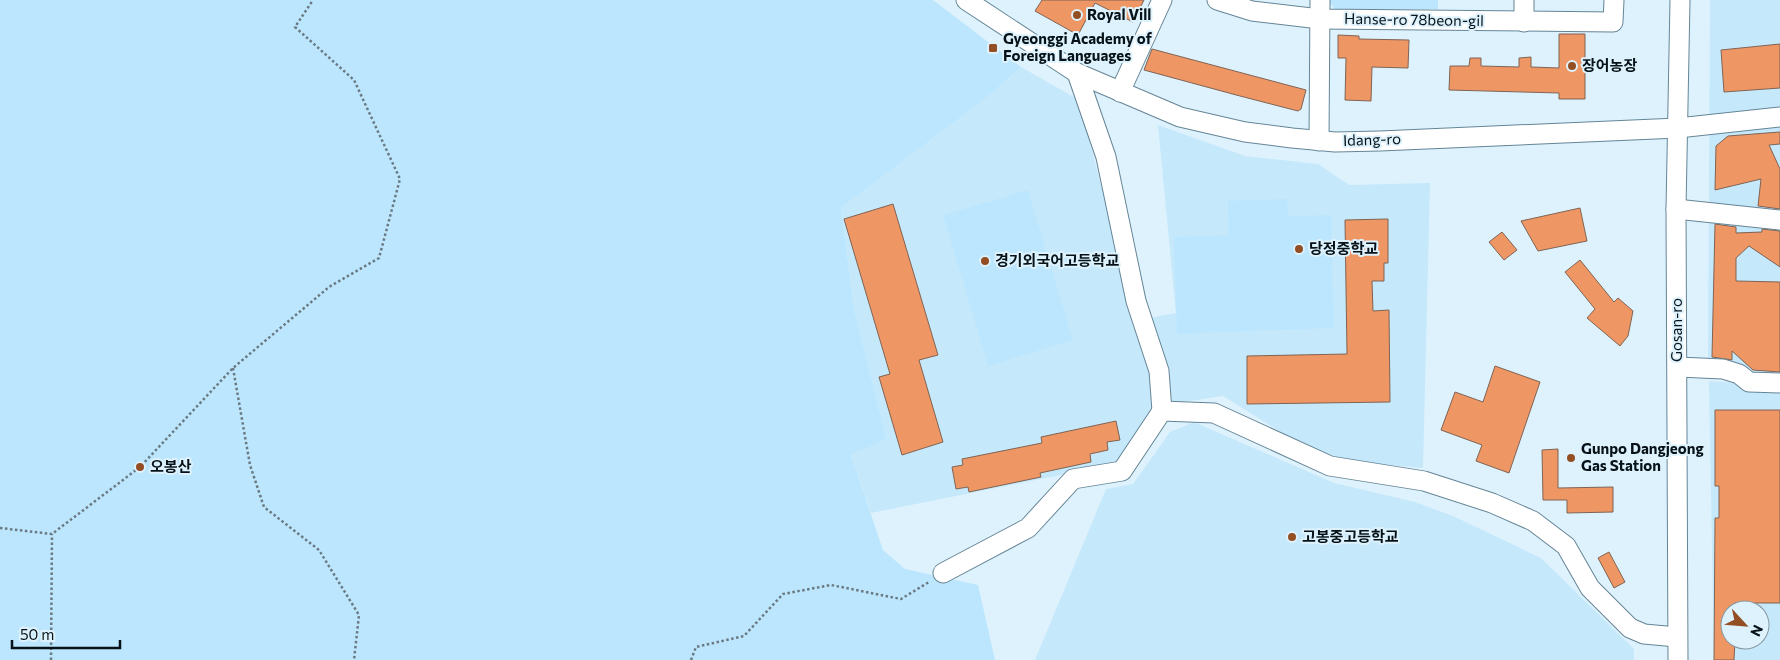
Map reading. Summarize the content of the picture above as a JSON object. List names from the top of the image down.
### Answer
{
  "streets": {
    "street": ["Hanse-ro 78beon-gil", "Idang-ro", "Gosan-ro"]
  },
  "crossings": [
    ["Idang-ro", "Gosan-ro"]
  ],
  "places": {
    "other": [
      "Royal Vill",
      "장어농장",
      "당정중학교",
      "경기외국어고등학교",
      "Gunpo Dangjeong Gas Station",
      "오봉산",
      "고봉중고등학교"
    ],
    "transit": ["Gyeonggi Academy of Foreign Languages"]
  },
  "scale_bar": "50 m",
  "north": "bottom right"
}
